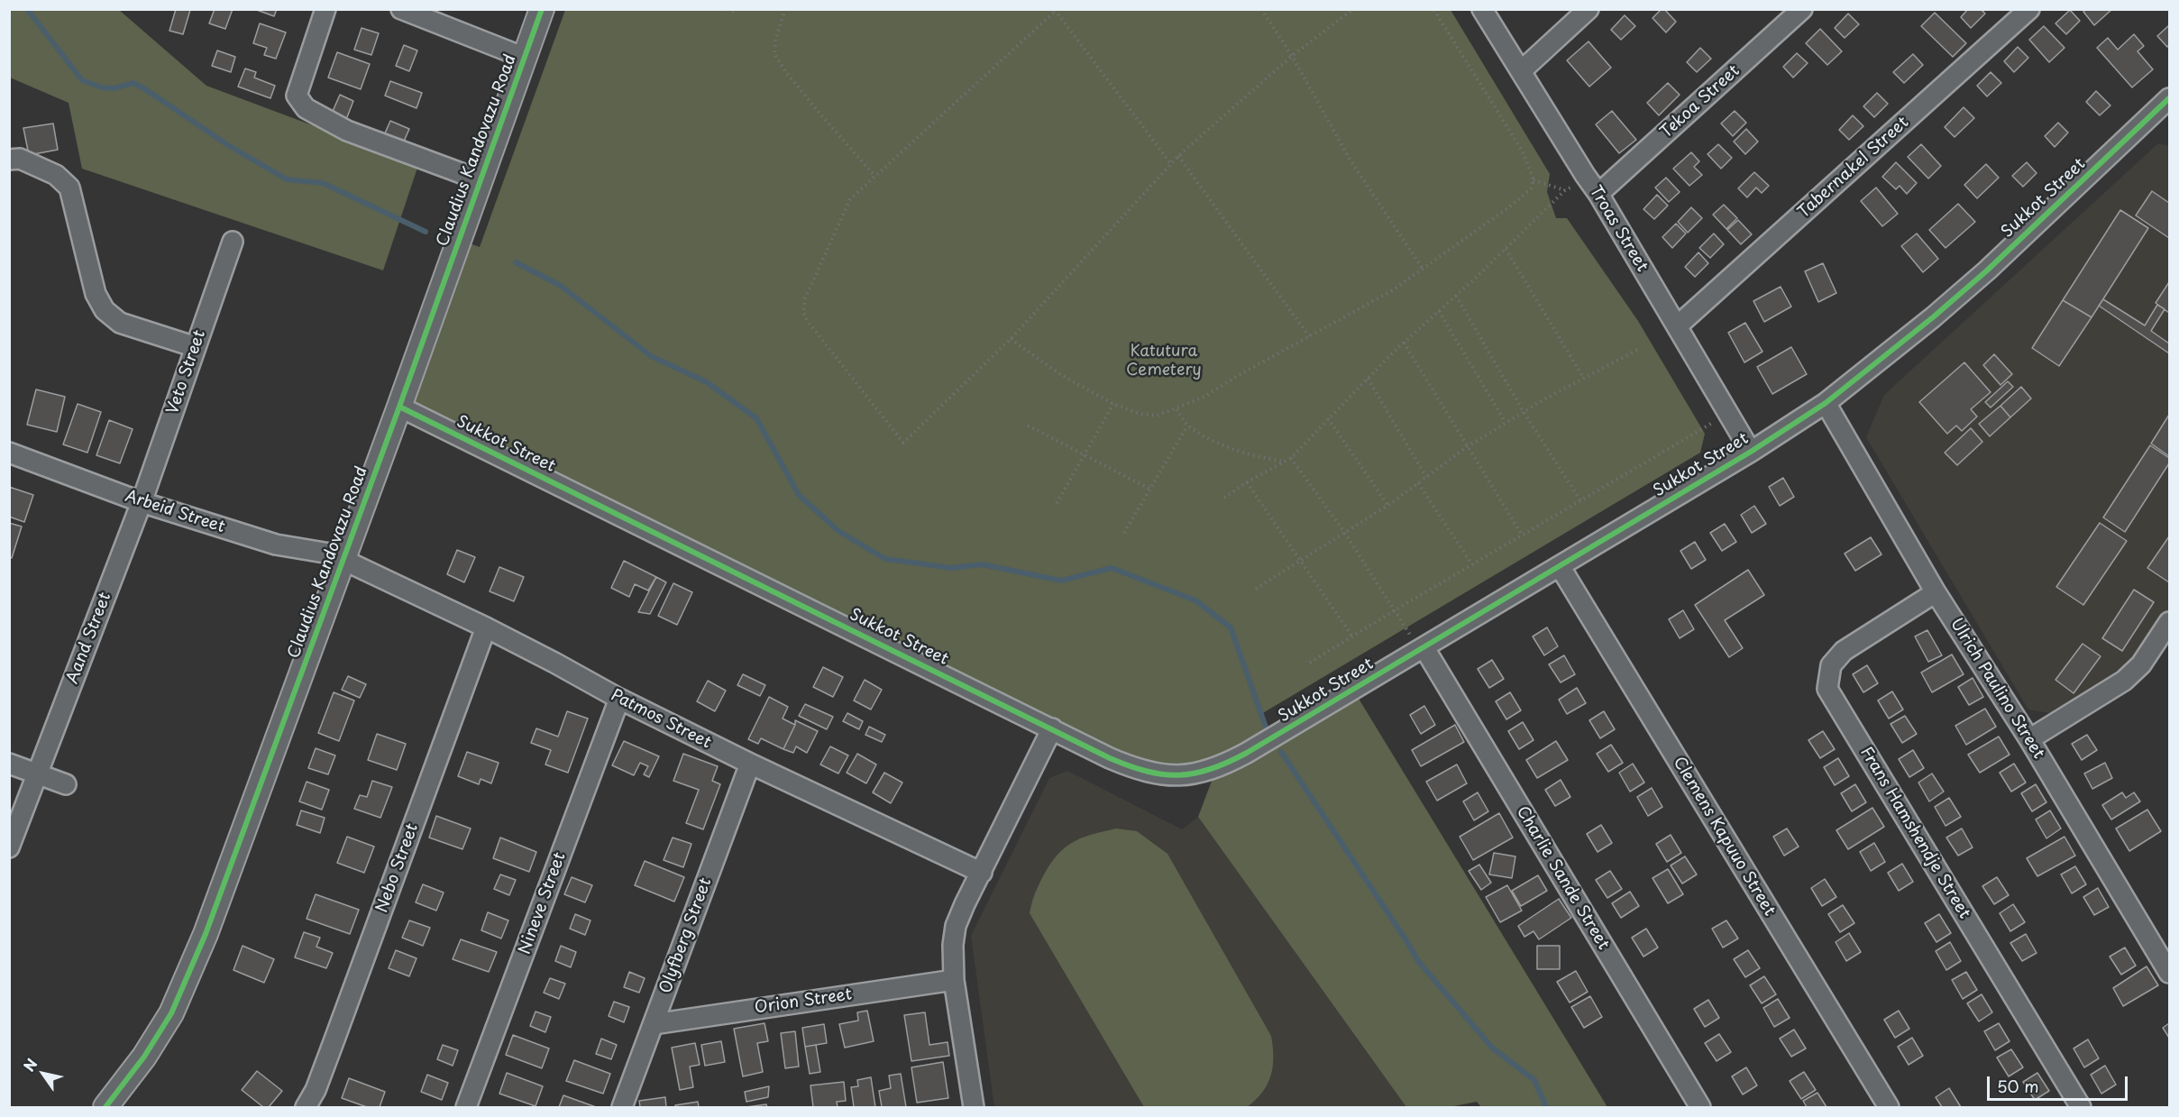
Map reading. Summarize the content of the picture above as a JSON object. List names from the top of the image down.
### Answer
{
  "streets": {
    "street": [
      "Tekoa Street",
      "Claudius Kandovazu Road",
      "Tabernakel Street",
      "Sukkot Street",
      "Troas Street",
      "Veto Street",
      "Arbeid Street",
      "Aand Street",
      "Ulrich Paulino Street",
      "Patmos Street",
      "Frans Hamshendje Street",
      "Clemens Kapuuo Street",
      "Nebo Street",
      "Charlie Sande Street",
      "Nineve Street",
      "Olyfberg Street",
      "Orion Street"
    ]
  },
  "crossings": [
    ["Tekoa Street", "Troas Street"],
    ["Claudius Kandovazu Road", "Sukkot Street"],
    ["Claudius Kandovazu Road", "Arbeid Street"],
    ["Claudius Kandovazu Road", "Patmos Street"],
    ["Tabernakel Street", "Troas Street"],
    ["Sukkot Street", "Troas Street"],
    ["Sukkot Street", "Ulrich Paulino Street"],
    ["Sukkot Street", "Clemens Kapuuo Street"],
    ["Sukkot Street", "Charlie Sande Street"],
    ["Veto Street", "Arbeid Street"],
    ["Veto Street", "Aand Street"],
    ["Arbeid Street", "Aand Street"],
    ["Arbeid Street", "Patmos Street"],
    ["Ulrich Paulino Street", "Frans Hamshendje Street"],
    ["Patmos Street", "Nebo Street"],
    ["Patmos Street", "Nineve Street"],
    ["Patmos Street", "Olyfberg Street"],
    ["Olyfberg Street", "Orion Street"]
  ],
  "parks": ["Katutura Cemetery"],
  "scale_bar": "50 m",
  "north": "top left"
}
